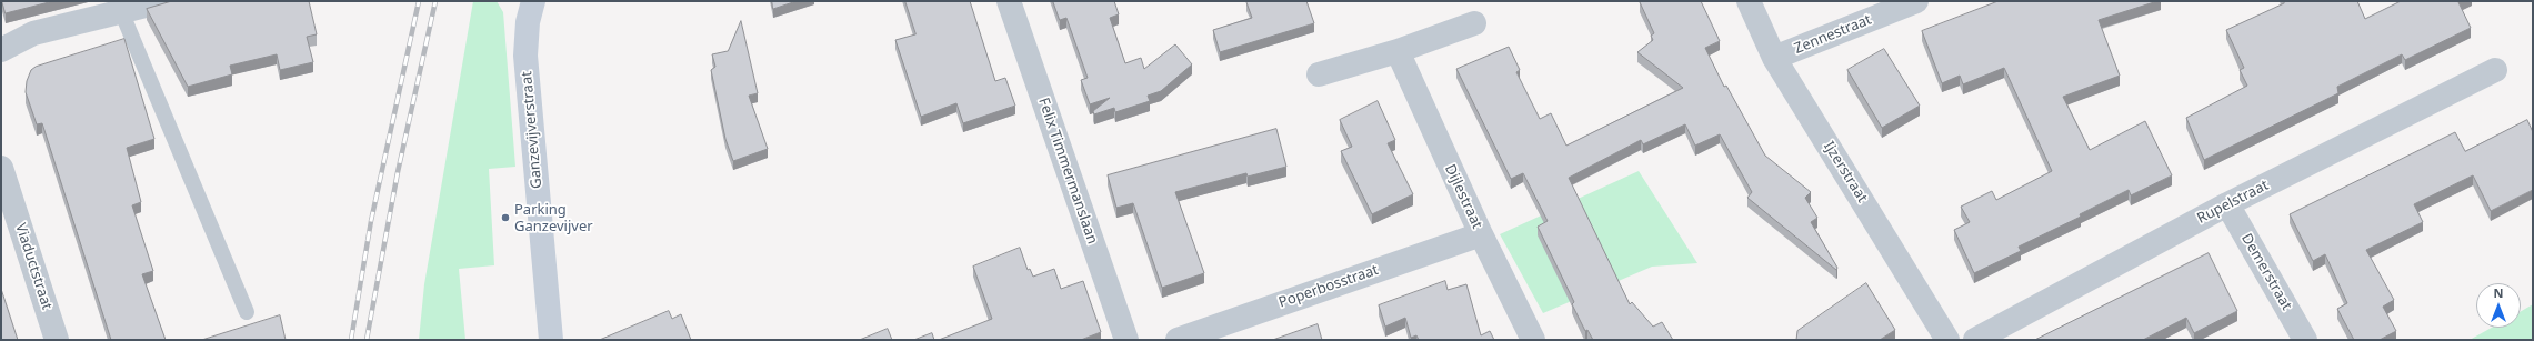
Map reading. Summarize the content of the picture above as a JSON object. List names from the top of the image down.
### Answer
{
  "streets": {
    "street": [
      "Zennestraat",
      "Ganzevijverstraat",
      "Felix Timmermanslaan",
      "Ijzerstraat",
      "Dijlestraat",
      "Rupelstraat",
      "Viaductstraat",
      "Demerstraat",
      "Poperbosstraat"
    ]
  },
  "crossings": [
    ["Zennestraat", "Ijzerstraat"],
    ["Dijlestraat", "Poperbosstraat"],
    ["Rupelstraat", "Demerstraat"]
  ],
  "places": ["Parking Ganzevijver"],
  "north": "top"
}
